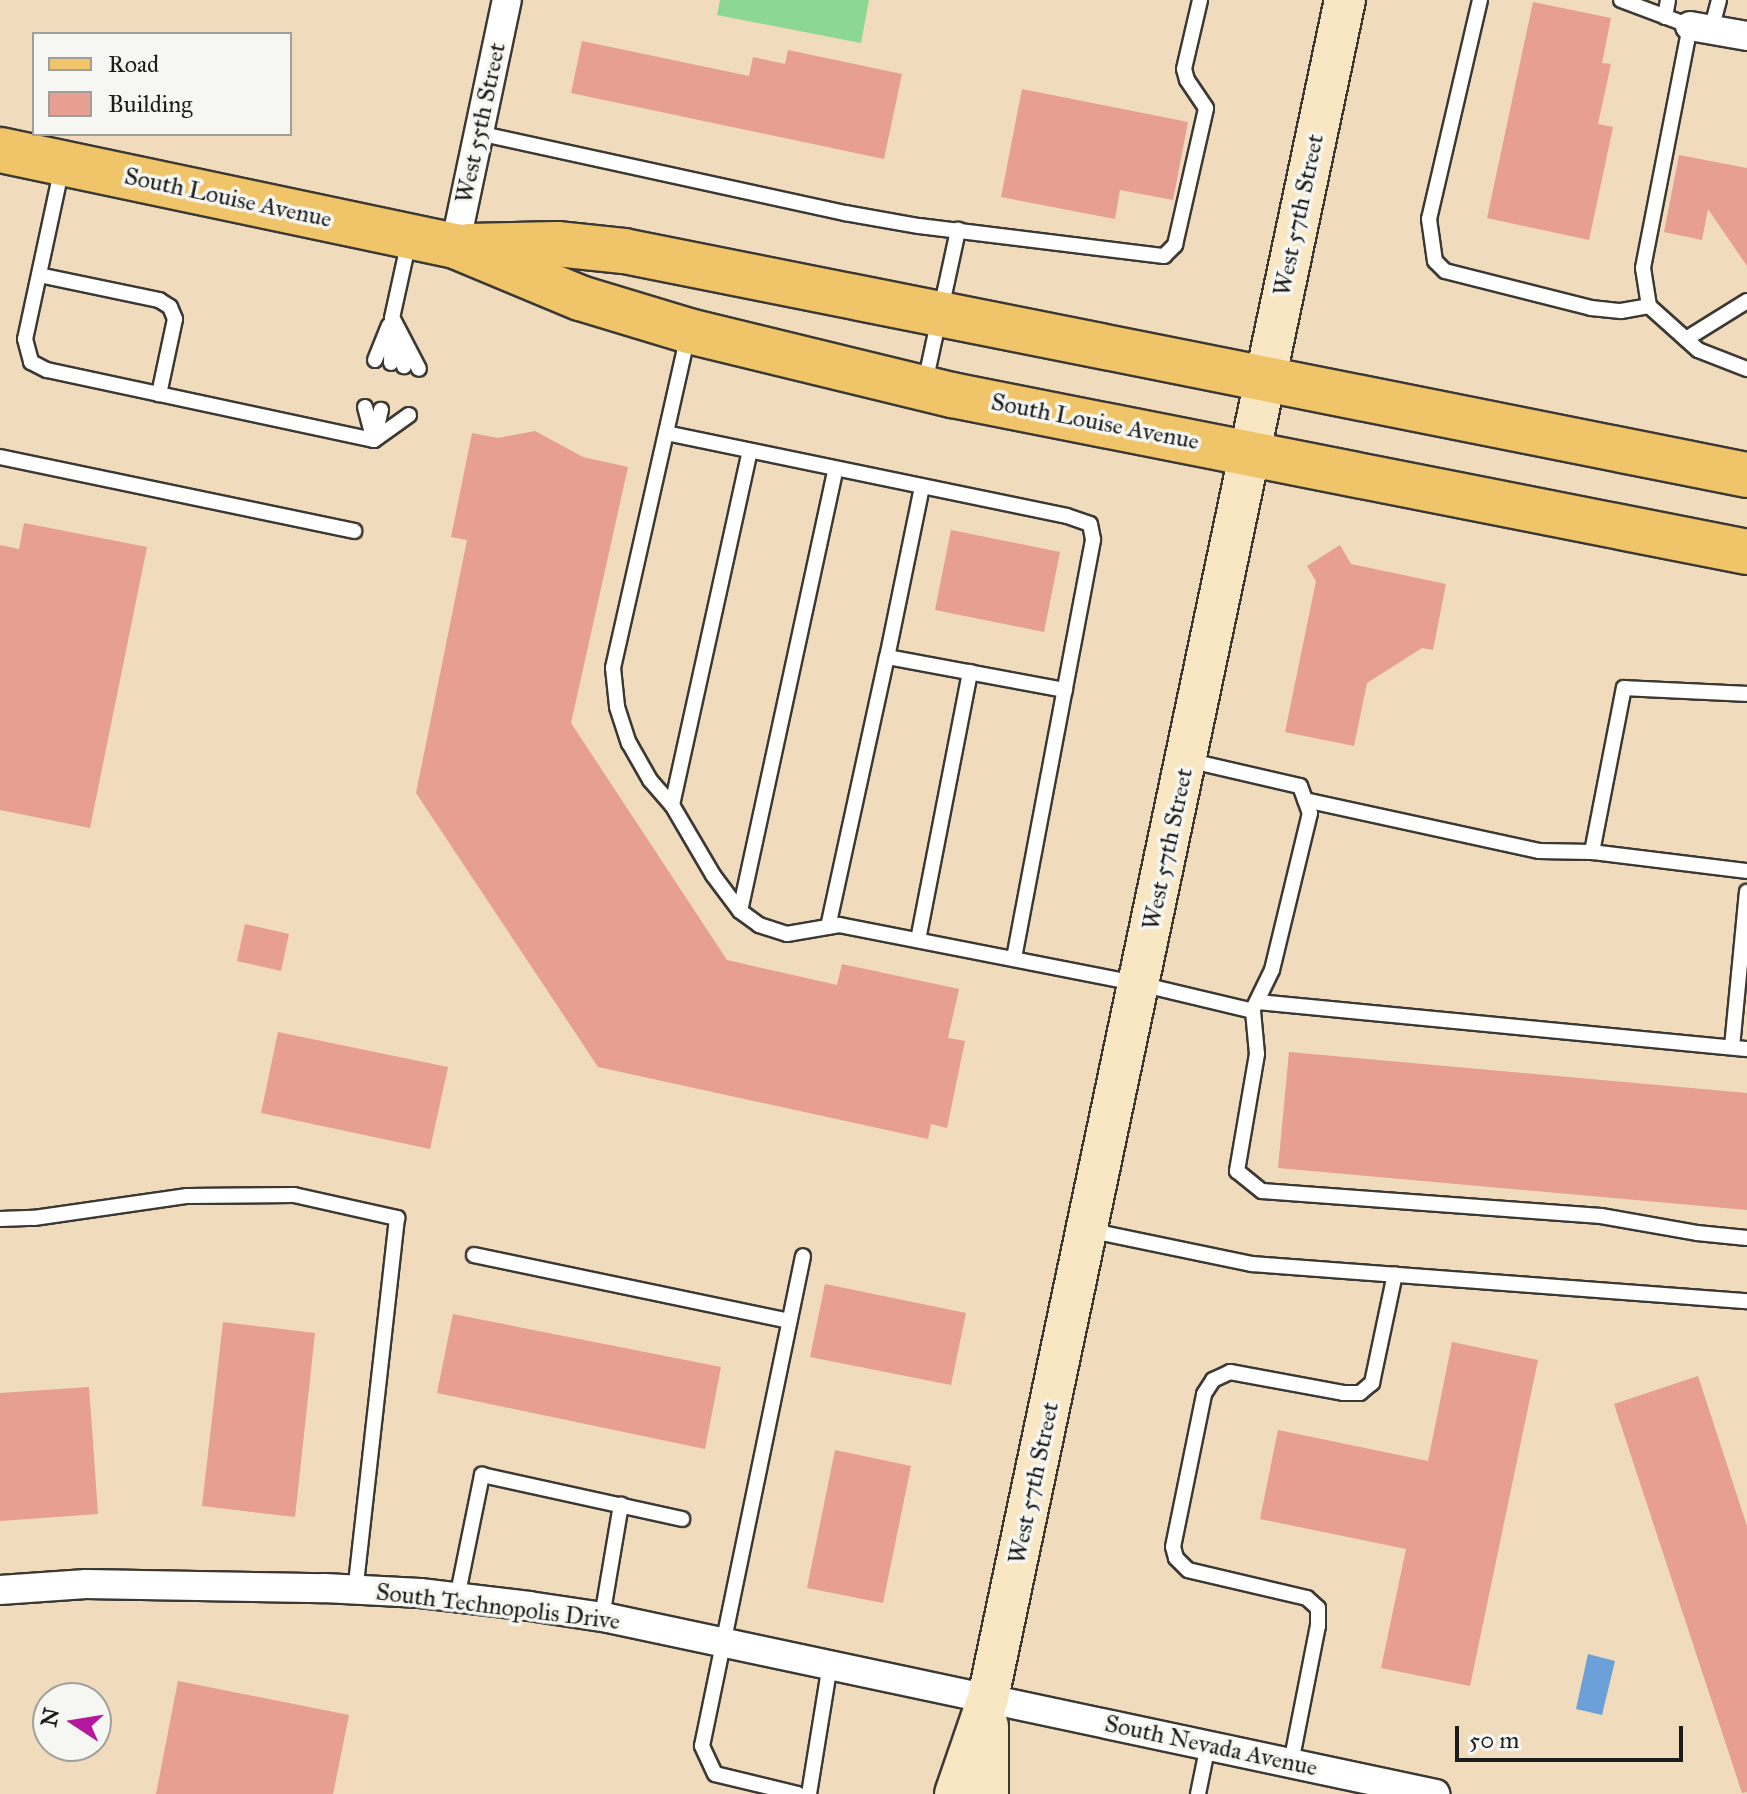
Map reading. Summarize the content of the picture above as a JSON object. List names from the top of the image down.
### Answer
{
  "streets": {
    "main road": ["South Louise Avenue", "West 57th Street"],
    "street": ["West 55th Street", "South Technopolis Drive", "South Nevada Avenue"]
  },
  "crossings": [
    ["West 55th Street", "South Louise Avenue"],
    ["South Louise Avenue", "West 57th Street"],
    ["West 57th Street", "South Technopolis Drive"],
    ["West 57th Street", "South Nevada Avenue"],
    ["South Technopolis Drive", "South Nevada Avenue"]
  ],
  "legend": ["Road", "Building"],
  "scale_bar": "50 m",
  "north": "left"
}
